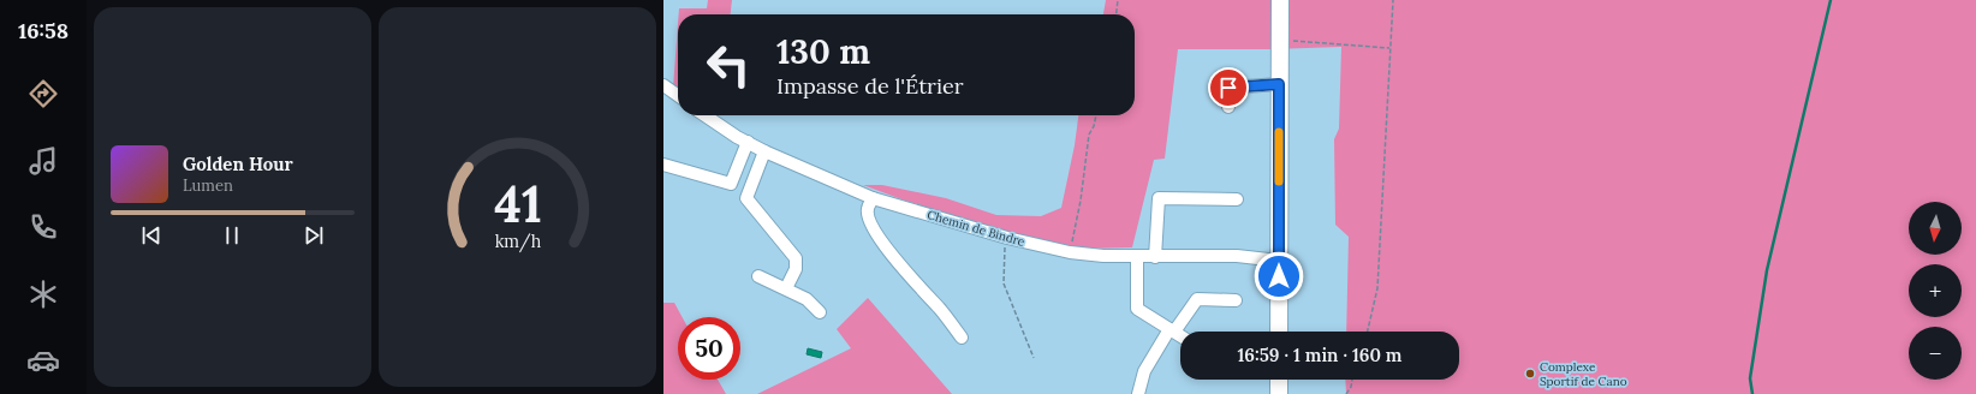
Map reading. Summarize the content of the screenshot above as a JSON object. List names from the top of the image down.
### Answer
{
  "streets": {
    "street": ["Chemin de Bindre"]
  },
  "places": ["Complexe Sportif de Cano"],
  "north": "bottom",
  "page": {
    "tabs": "16:58",
    "turn": ["130 m", "Impasse de l'Étrier"],
    "song": ["Golden Hour", "Lumen"],
    "map_buttons": ["+", "−"],
    "limit": "50",
    "trip": "16:59 · 1 min · 160 m",
    "gauge": ["41", "km/h"]
  }
}
